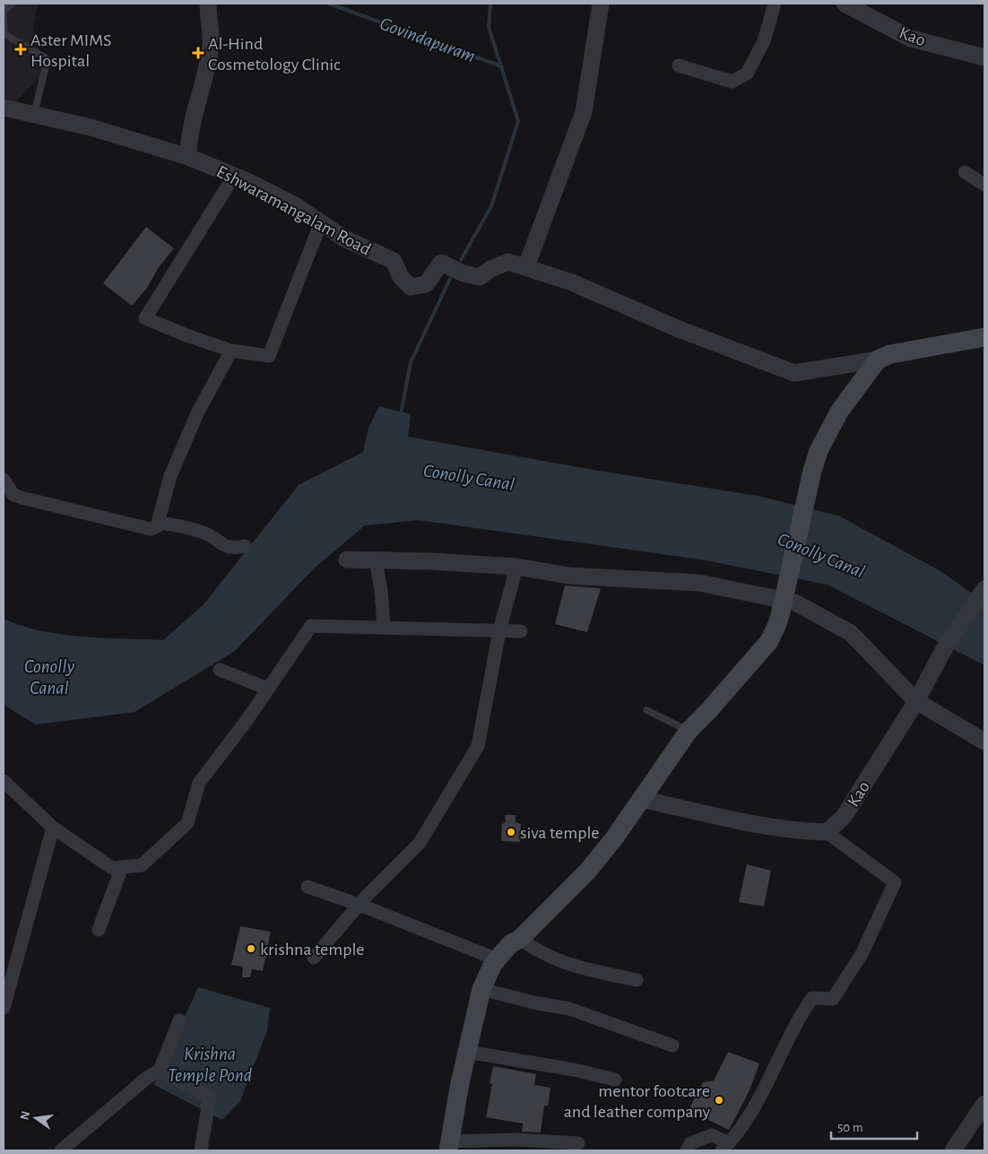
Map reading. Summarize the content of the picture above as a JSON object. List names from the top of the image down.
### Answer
{
  "streets": {
    "street": ["Kao", "Eshwaramangalam Road"]
  },
  "water": ["Govindapuram", "Conolly Canal", "Krishna Temple Pond"],
  "places": {
    "health": ["Aster MIMS Hospital", "Al-Hind Cosmetology Clinic"],
    "other": ["siva temple", "krishna temple", "mentor footcare and leather company"]
  },
  "scale_bar": "50 m",
  "north": "left"
}
